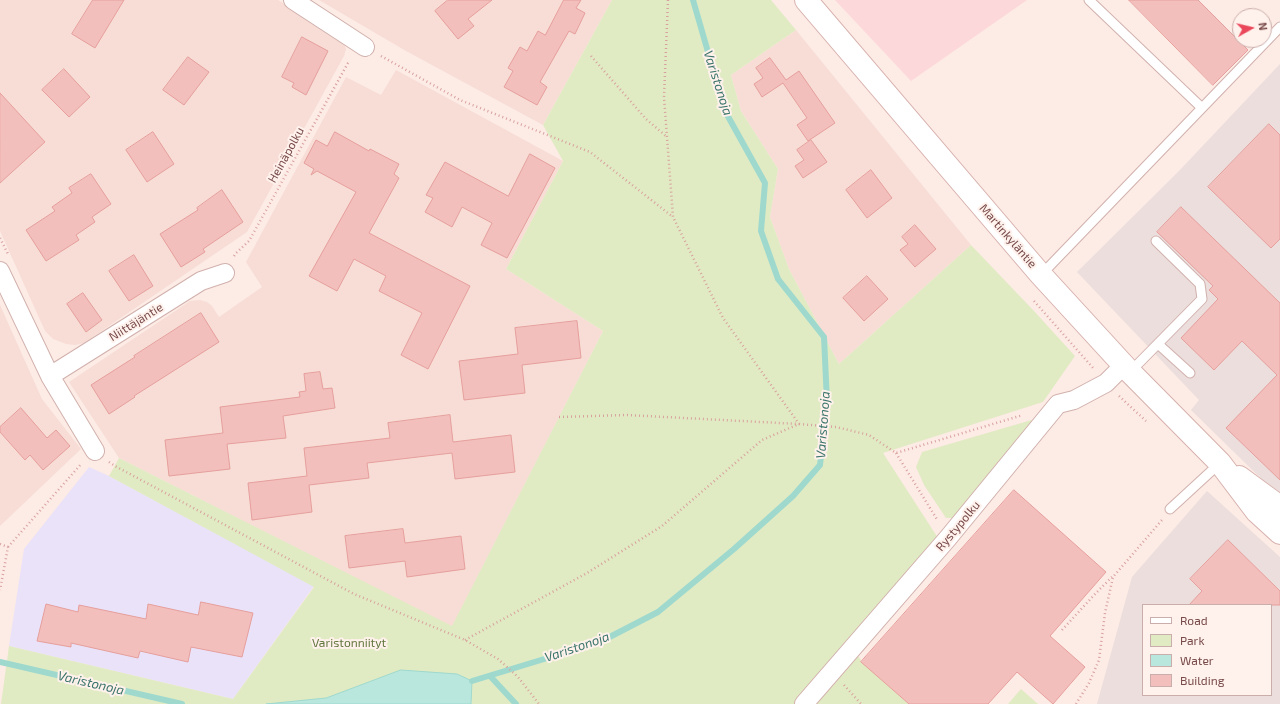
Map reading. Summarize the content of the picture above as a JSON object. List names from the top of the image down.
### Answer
{
  "streets": {
    "main road": ["Martinkyläntie"],
    "street": ["Niittäjäntie", "Rystypolku"],
    "path": ["Heinäpolku"]
  },
  "crossings": [
    ["Heinäpolku", "Niittäjäntie"]
  ],
  "water": ["Varistonoja"],
  "parks": ["Varistonniityt"],
  "legend": [
    "Road",
    "Park",
    "Water",
    "Building"
  ],
  "north": "right"
}
